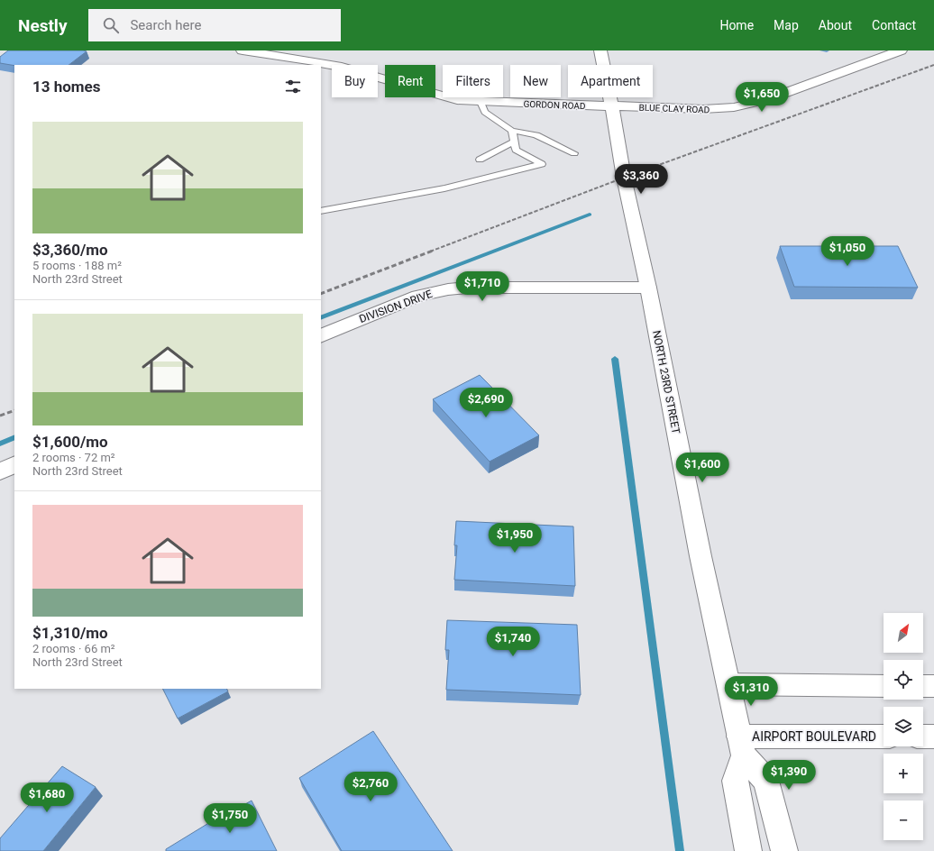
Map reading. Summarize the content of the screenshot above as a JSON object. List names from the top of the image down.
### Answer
{
  "streets": {
    "street": [
      "GORDON ROAD",
      "BLUE CLAY ROAD",
      "DIVISION DRIVE",
      "NORTH 23RD STREET",
      "AIRPORT BOULEVARD"
    ]
  },
  "crossings": [
    ["GORDON ROAD", "BLUE CLAY ROAD"],
    ["GORDON ROAD", "NORTH 23RD STREET"],
    ["BLUE CLAY ROAD", "NORTH 23RD STREET"],
    ["DIVISION DRIVE", "NORTH 23RD STREET"],
    ["NORTH 23RD STREET", "AIRPORT BOULEVARD"]
  ],
  "north": "top right",
  "page": {
    "header": "Nestly",
    "search": "Search here",
    "nav": [
      "Home",
      "Map",
      "About",
      "Contact"
    ],
    "chip": [
      "Buy",
      "Rent",
      "Filters",
      "New",
      "Apartment"
    ],
    "heading": "13 homes",
    "price": [
      "$1,650",
      "$3,360",
      "$1,050",
      "$1,710",
      "$2,690",
      "$1,600",
      "$1,950",
      "$1,740",
      "$1,310",
      "$1,390",
      "$2,760",
      "$1,680",
      "$1,750"
    ],
    "list": [
      {
        "name": "$3,360/mo",
        "note": "5 rooms · 188 m² · North 23rd Street"
      },
      {
        "name": "$1,600/mo",
        "note": "2 rooms · 72 m² · North 23rd Street"
      },
      {
        "name": "$1,310/mo",
        "note": "2 rooms · 66 m² · North 23rd Street"
      }
    ],
    "map_buttons": ["+", "−"]
  }
}
